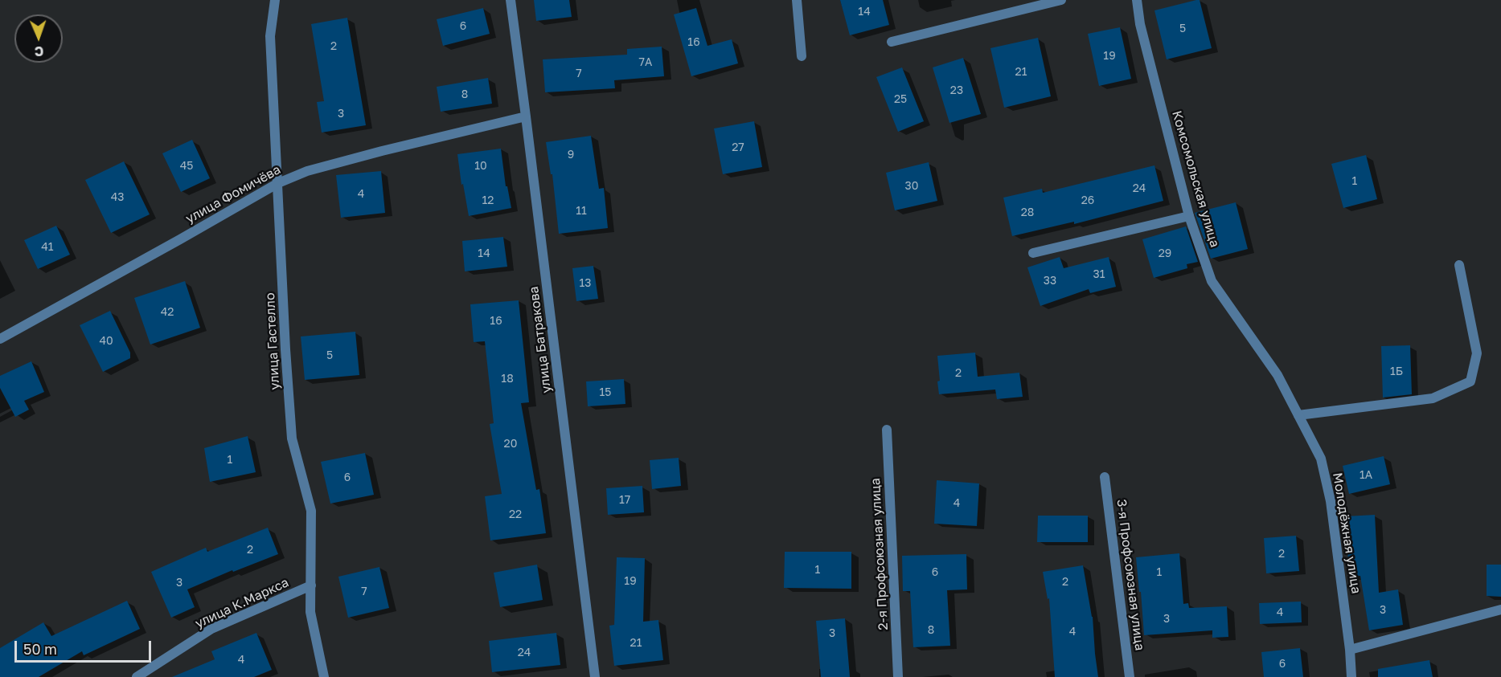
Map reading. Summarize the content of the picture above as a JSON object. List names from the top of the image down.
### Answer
{
  "streets": {
    "street": [
      "Комсомольская улица",
      "улица Фомичёва",
      "улица Батракова",
      "улица Гастелло",
      "Молодёжная улица",
      "2-я Профсоюзная улица",
      "3-я Профсоюзная улица",
      "улица К.Маркса"
    ]
  },
  "crossings": [
    ["Комсомольская улица", "Молодёжная улица"],
    ["улица Фомичёва", "улица Батракова"],
    ["улица Фомичёва", "улица Гастелло"],
    ["улица Гастелло", "улица К.Маркса"]
  ],
  "house_numbers": [
    "14",
    "6",
    "5",
    "16",
    "2",
    "19",
    "7А",
    "21",
    "7",
    "23",
    "8",
    "25",
    "3",
    "27",
    "9",
    "45",
    "10",
    "1",
    "30",
    "24",
    "4",
    "43",
    "12",
    "26",
    "11",
    "28",
    "41",
    "14",
    "29",
    "31",
    "33",
    "13",
    "42",
    "16",
    "40",
    "5",
    "1Б",
    "2",
    "18",
    "15",
    "20",
    "1",
    "1А",
    "6",
    "17",
    "4",
    "22",
    "2",
    "2",
    "1",
    "6",
    "1",
    "19",
    "2",
    "3",
    "7",
    "3",
    "4",
    "3",
    "8",
    "4",
    "3",
    "21",
    "24",
    "4",
    "6"
  ],
  "scale_bar": "50 m",
  "north": "bottom"
}
